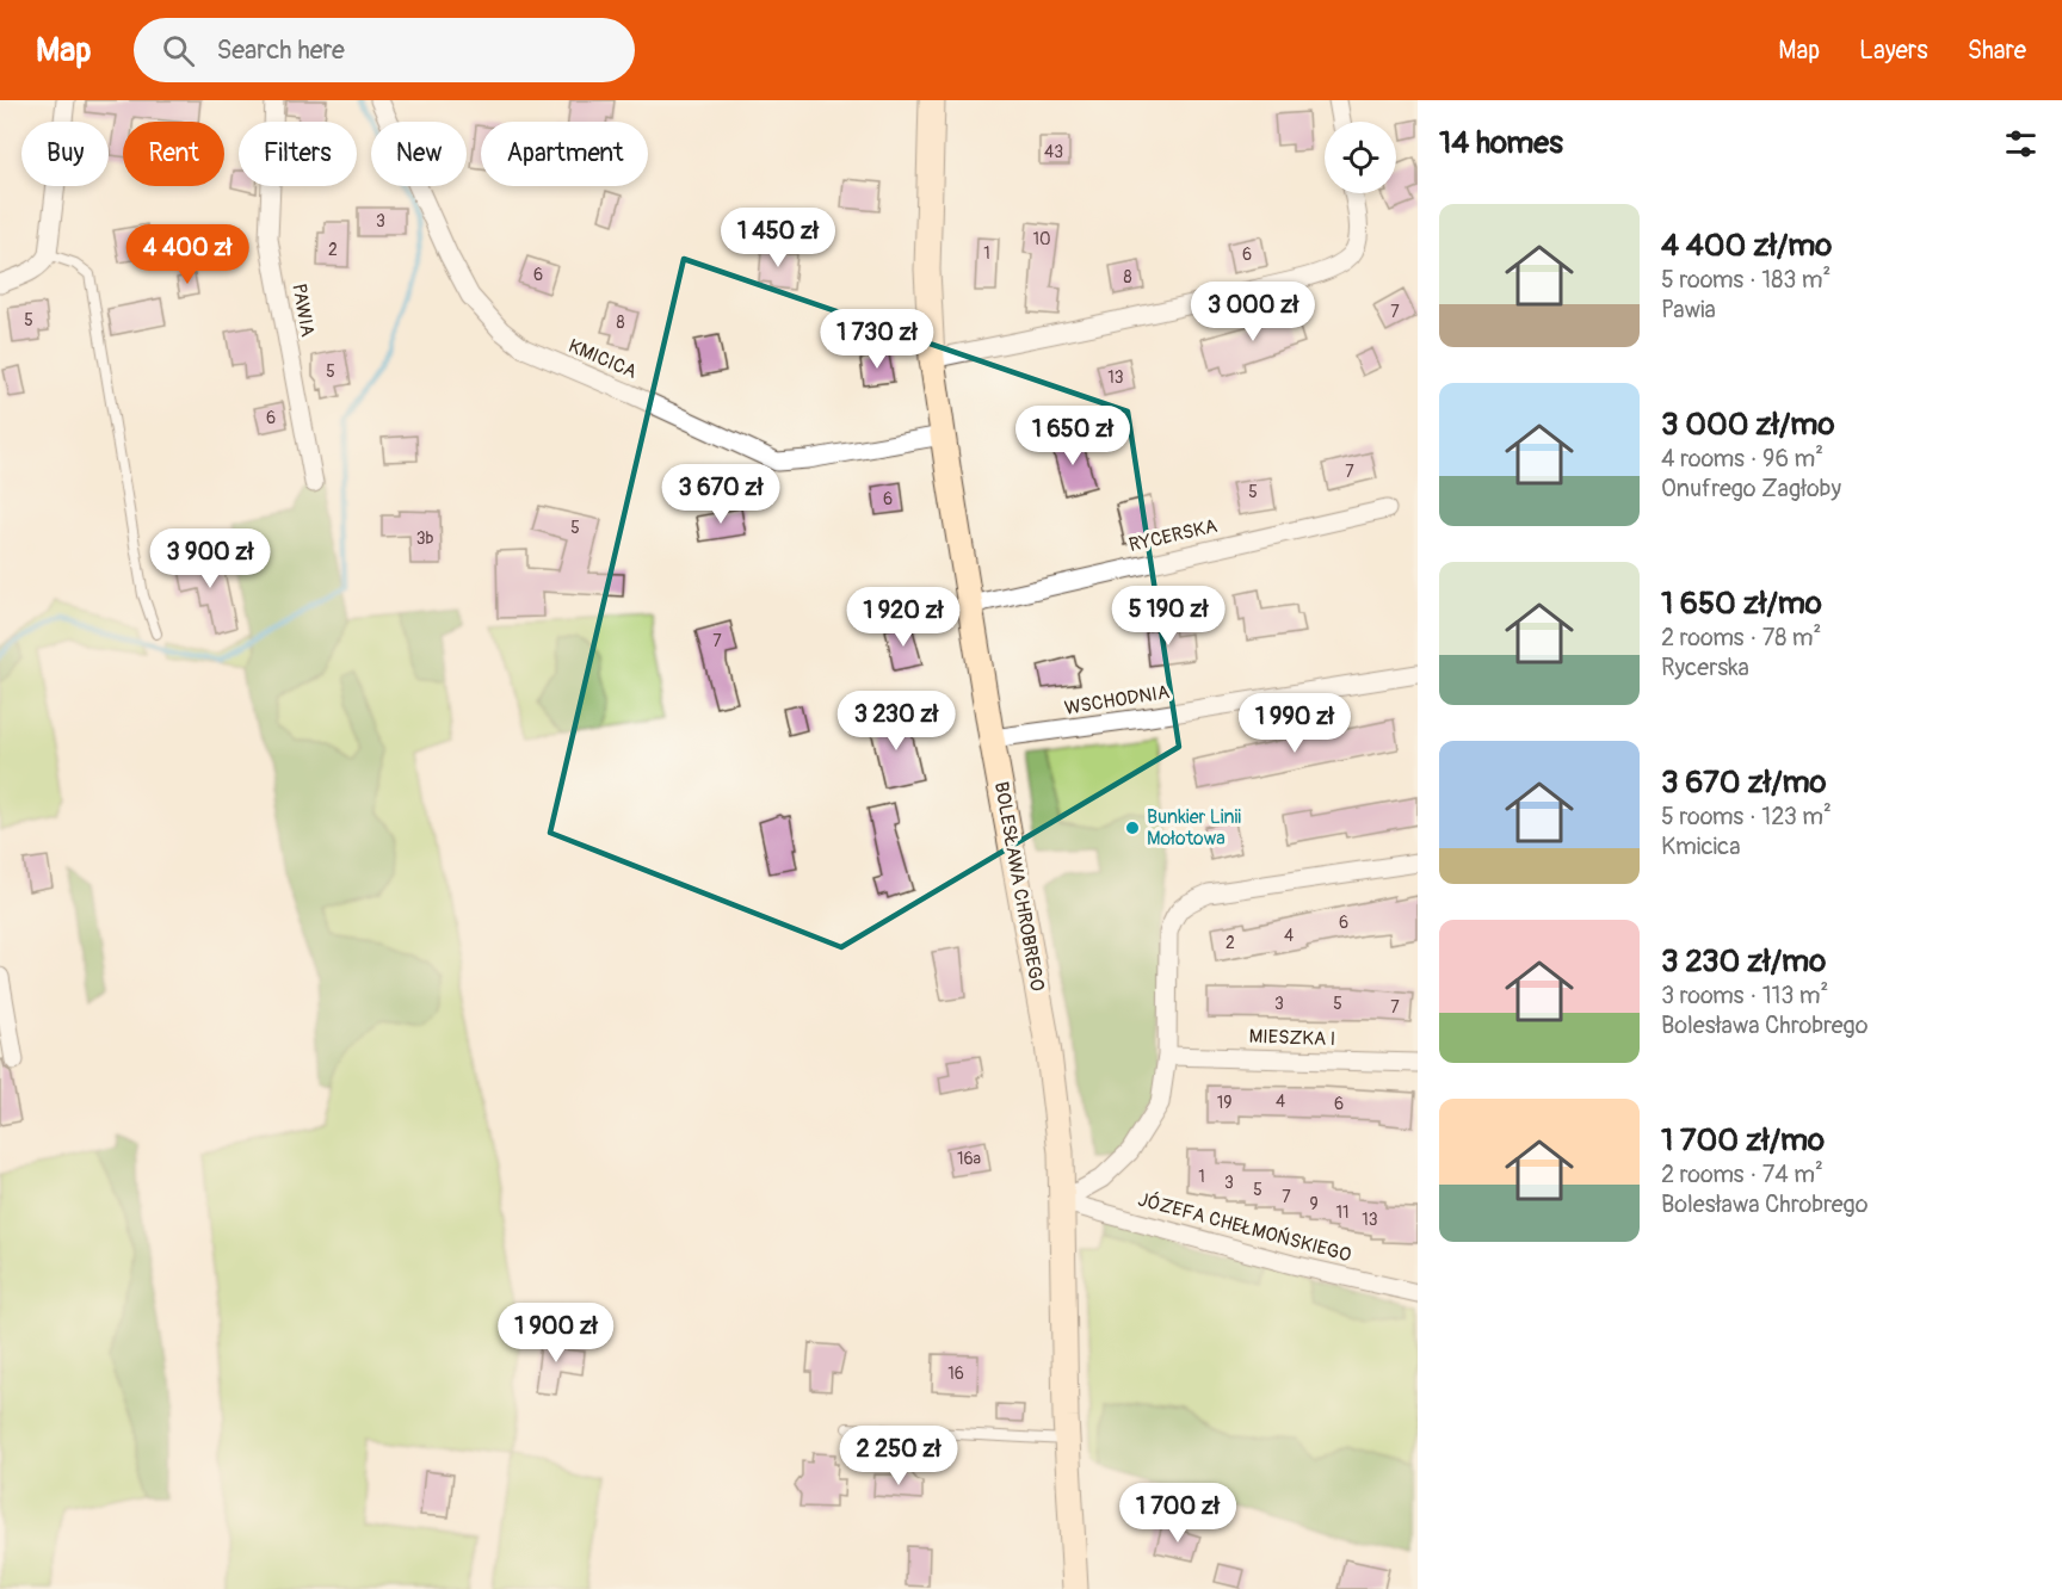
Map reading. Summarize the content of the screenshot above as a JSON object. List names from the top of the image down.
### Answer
{
  "streets": {
    "street": [
      "PAWIA",
      "KMICICA",
      "RYCERSKA",
      "WSCHODNIA",
      "BOLESŁAWA CHROBREGO",
      "MIESZKA I",
      "JÓZEFA CHEŁMOŃSKIEGO"
    ]
  },
  "crossings": [
    ["KMICICA", "BOLESŁAWA CHROBREGO"],
    ["RYCERSKA", "BOLESŁAWA CHROBREGO"],
    ["WSCHODNIA", "BOLESŁAWA CHROBREGO"],
    ["BOLESŁAWA CHROBREGO", "JÓZEFA CHEŁMOŃSKIEGO"]
  ],
  "places": ["Bunkier Linii Mołotowa"],
  "house_numbers": [
    "43",
    "3",
    "10",
    "2",
    "1",
    "6",
    "6",
    "8",
    "7",
    "5",
    "8",
    "5",
    "13",
    "6",
    "7",
    "5",
    "6",
    "5",
    "3b",
    "7",
    "6",
    "4",
    "2",
    "3",
    "5",
    "7",
    "4",
    "19",
    "6",
    "16a",
    "1",
    "3",
    "5",
    "7",
    "9",
    "11",
    "13",
    "16"
  ],
  "page": {
    "header": "Map",
    "search": "Search here",
    "nav": ["Map", "Layers", "Share"],
    "heading": "14 homes",
    "chip": [
      "Buy",
      "Rent",
      "Filters",
      "New",
      "Apartment"
    ],
    "list": [
      {
        "name": "4 400 zł/mo",
        "note": "5 rooms · 183 m² · Pawia"
      },
      {
        "name": "3 000 zł/mo",
        "note": "4 rooms · 96 m² · Onufrego Zagłoby"
      },
      {
        "name": "1 650 zł/mo",
        "note": "2 rooms · 78 m² · Rycerska"
      },
      {
        "name": "3 670 zł/mo",
        "note": "5 rooms · 123 m² · Kmicica"
      },
      {
        "name": "3 230 zł/mo",
        "note": "3 rooms · 113 m² · Bolesława Chrobrego"
      },
      {
        "name": "1 700 zł/mo",
        "note": "2 rooms · 74 m² · Bolesława Chrobrego"
      }
    ],
    "price": [
      "1 450 zł",
      "4 400 zł",
      "3 000 zł",
      "1 730 zł",
      "1 650 zł",
      "3 670 zł",
      "3 900 zł",
      "5 190 zł",
      "1 920 zł",
      "3 230 zł",
      "1 990 zł",
      "1 900 zł",
      "2 250 zł",
      "1 700 zł"
    ]
  }
}
